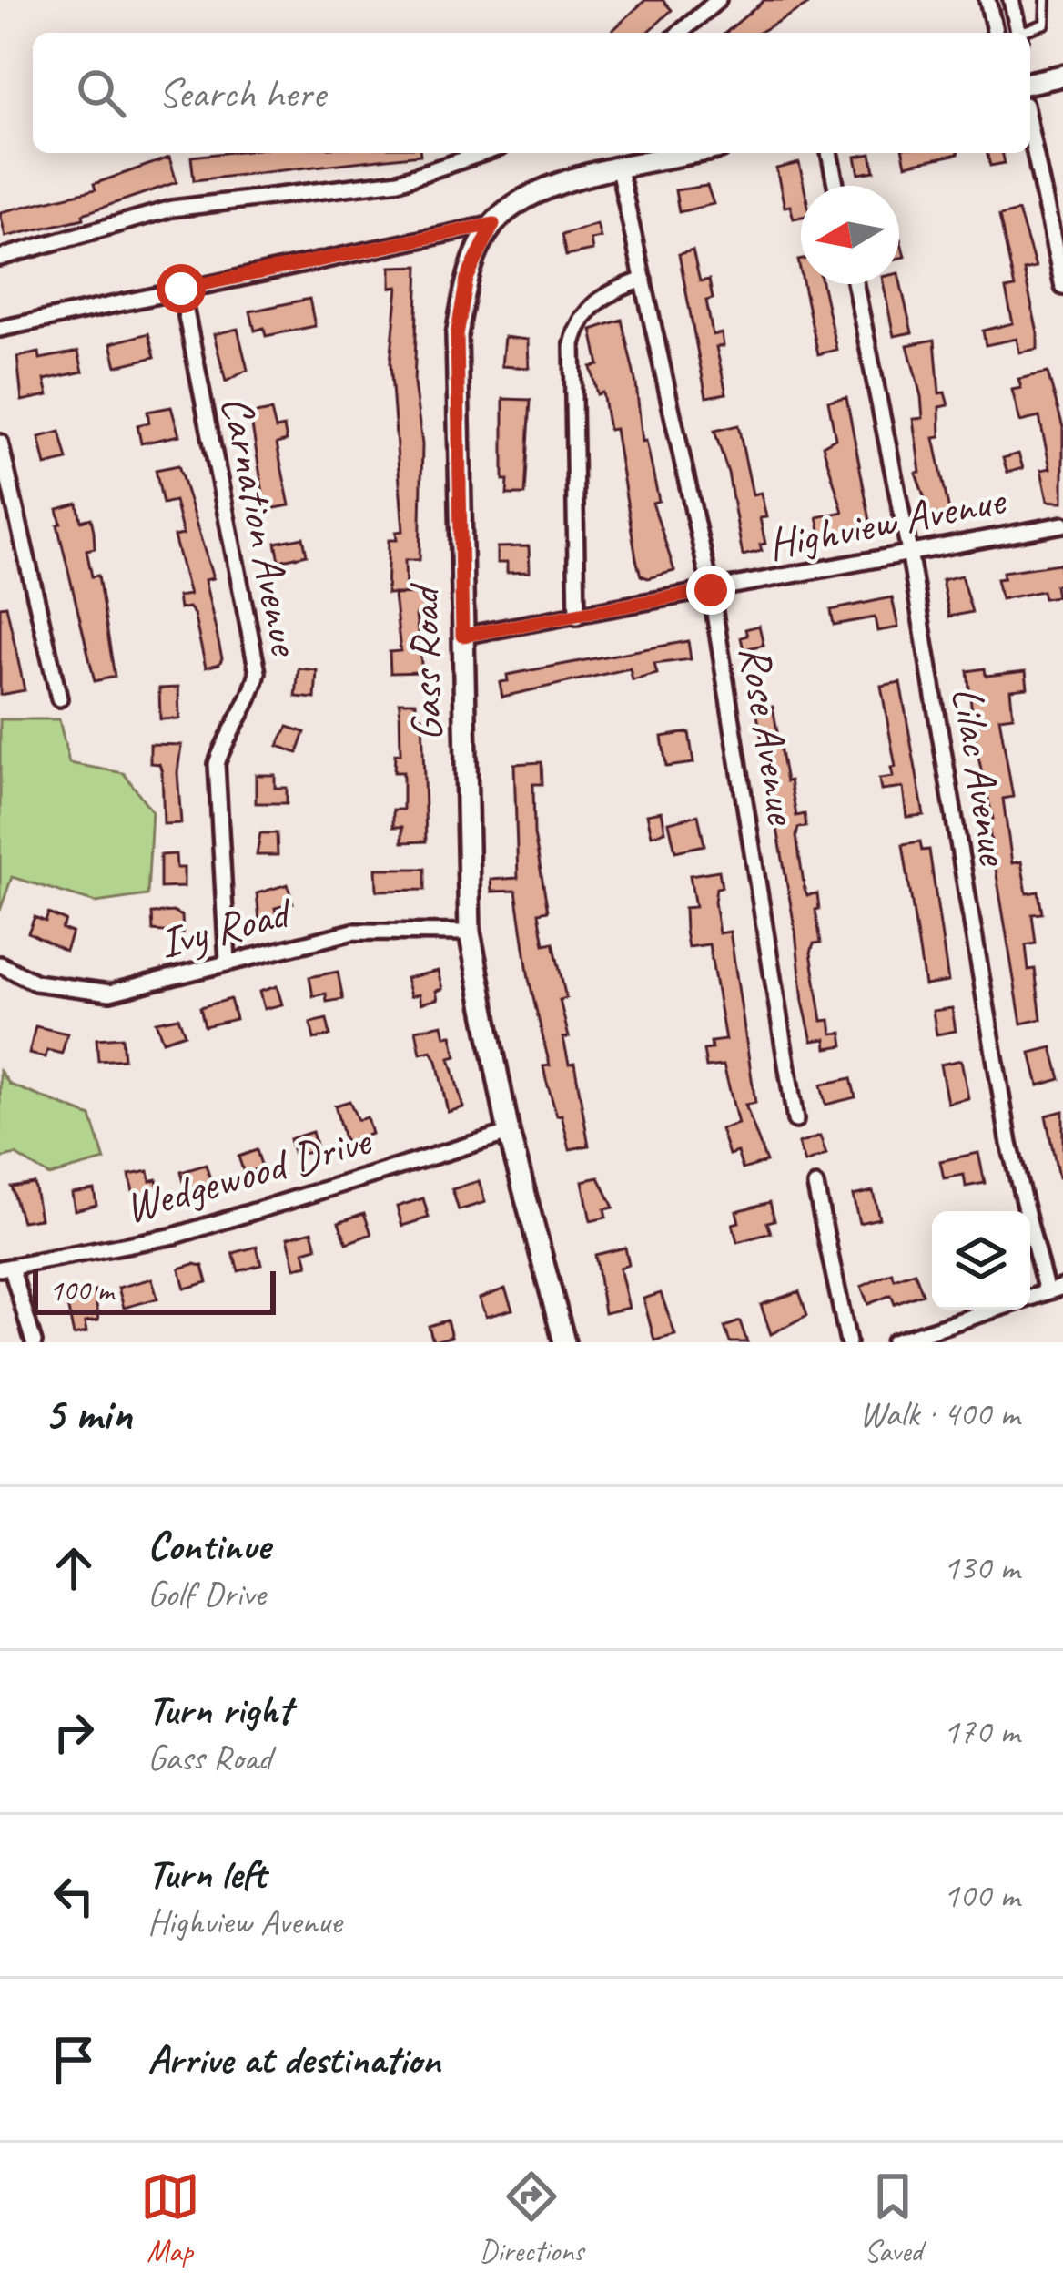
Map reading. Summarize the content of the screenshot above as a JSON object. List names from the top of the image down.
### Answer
{
  "streets": {
    "street": [
      "Highview Avenue",
      "Carnation Avenue",
      "Gass Road",
      "Rose Avenue",
      "Lilac Avenue",
      "Ivy Road",
      "Wedgewood Drive"
    ]
  },
  "crossings": [
    ["Highview Avenue", "Gass Road"],
    ["Highview Avenue", "Rose Avenue"],
    ["Highview Avenue", "Lilac Avenue"],
    ["Carnation Avenue", "Ivy Road"],
    ["Gass Road", "Rose Avenue"],
    ["Gass Road", "Ivy Road"],
    ["Gass Road", "Wedgewood Drive"]
  ],
  "scale_bar": "100 m",
  "north": "left",
  "page": {
    "search": "Search here",
    "scale": "100 m",
    "heading": ["5 min", "Walk · 400 m"],
    "list": [
      ["Continue", "Golf Drive", "130 m"],
      ["Turn right", "Gass Road", "170 m"],
      ["Turn left", "Highview Avenue", "100 m"],
      "Arrive at destination"
    ],
    "nav": ["Map", "Directions", "Saved"]
  }
}
